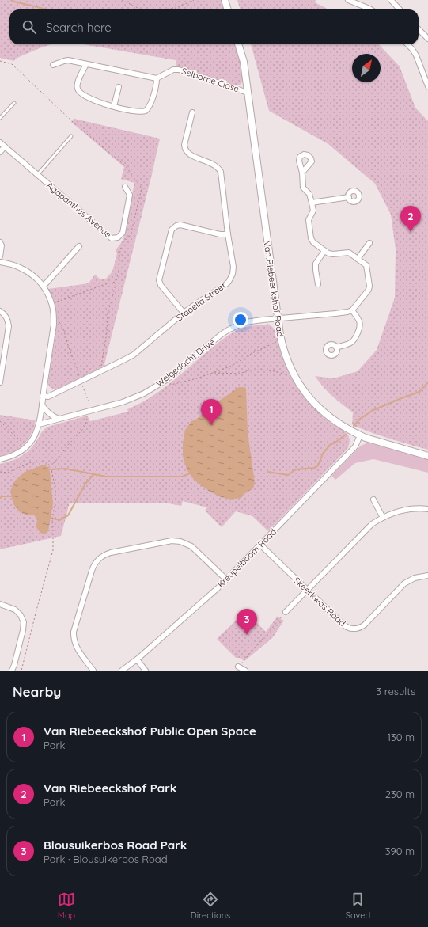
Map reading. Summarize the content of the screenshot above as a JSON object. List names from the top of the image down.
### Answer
{
  "streets": {
    "street": [
      "Selborne Close",
      "Agapanthus Avenue",
      "Van Riebeeckshof Road",
      "Stapelia Street",
      "Welgedacht Drive",
      "Kreupelboom Road",
      "Skeerkwas Road"
    ]
  },
  "crossings": [
    ["Selborne Close", "Van Riebeeckshof Road"],
    ["Van Riebeeckshof Road", "Welgedacht Drive"],
    ["Van Riebeeckshof Road", "Kreupelboom Road"],
    ["Kreupelboom Road", "Skeerkwas Road"]
  ],
  "north": "top right",
  "page": {
    "search": "Search here",
    "pins": ["2", "1", "3"],
    "heading": ["Nearby", "3 results"],
    "list": [
      {
        "mark": "1",
        "name": "Van Riebeeckshof Public Open Space",
        "note": "Park",
        "value": "130 m"
      },
      {
        "mark": "2",
        "name": "Van Riebeeckshof Park",
        "note": "Park",
        "value": "230 m"
      },
      {
        "mark": "3",
        "name": "Blousuikerbos Road Park",
        "note": "Park · Blousuikerbos Road",
        "value": "390 m"
      }
    ],
    "nav": ["Map", "Directions", "Saved"]
  }
}
